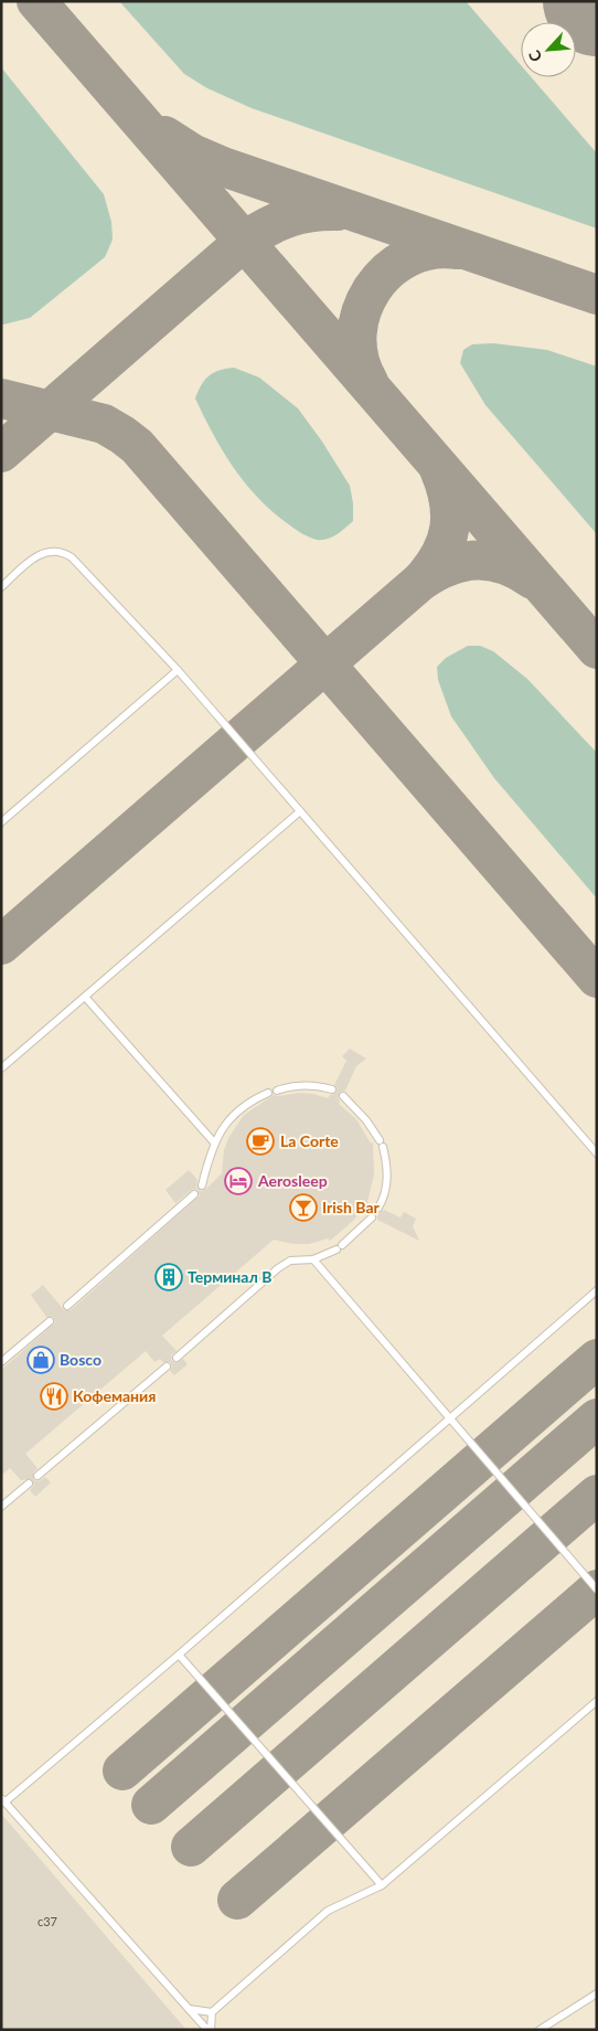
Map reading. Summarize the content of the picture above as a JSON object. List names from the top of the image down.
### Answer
{
  "places": {
    "cafe": ["La Corte"],
    "hotel": ["Aerosleep"],
    "bar": ["Irish Bar"],
    "building": ["Терминал B"],
    "shop": ["Bosco"],
    "restaurant": ["Кофемания"]
  },
  "house_numbers": ["с37"],
  "north": "bottom left"
}
